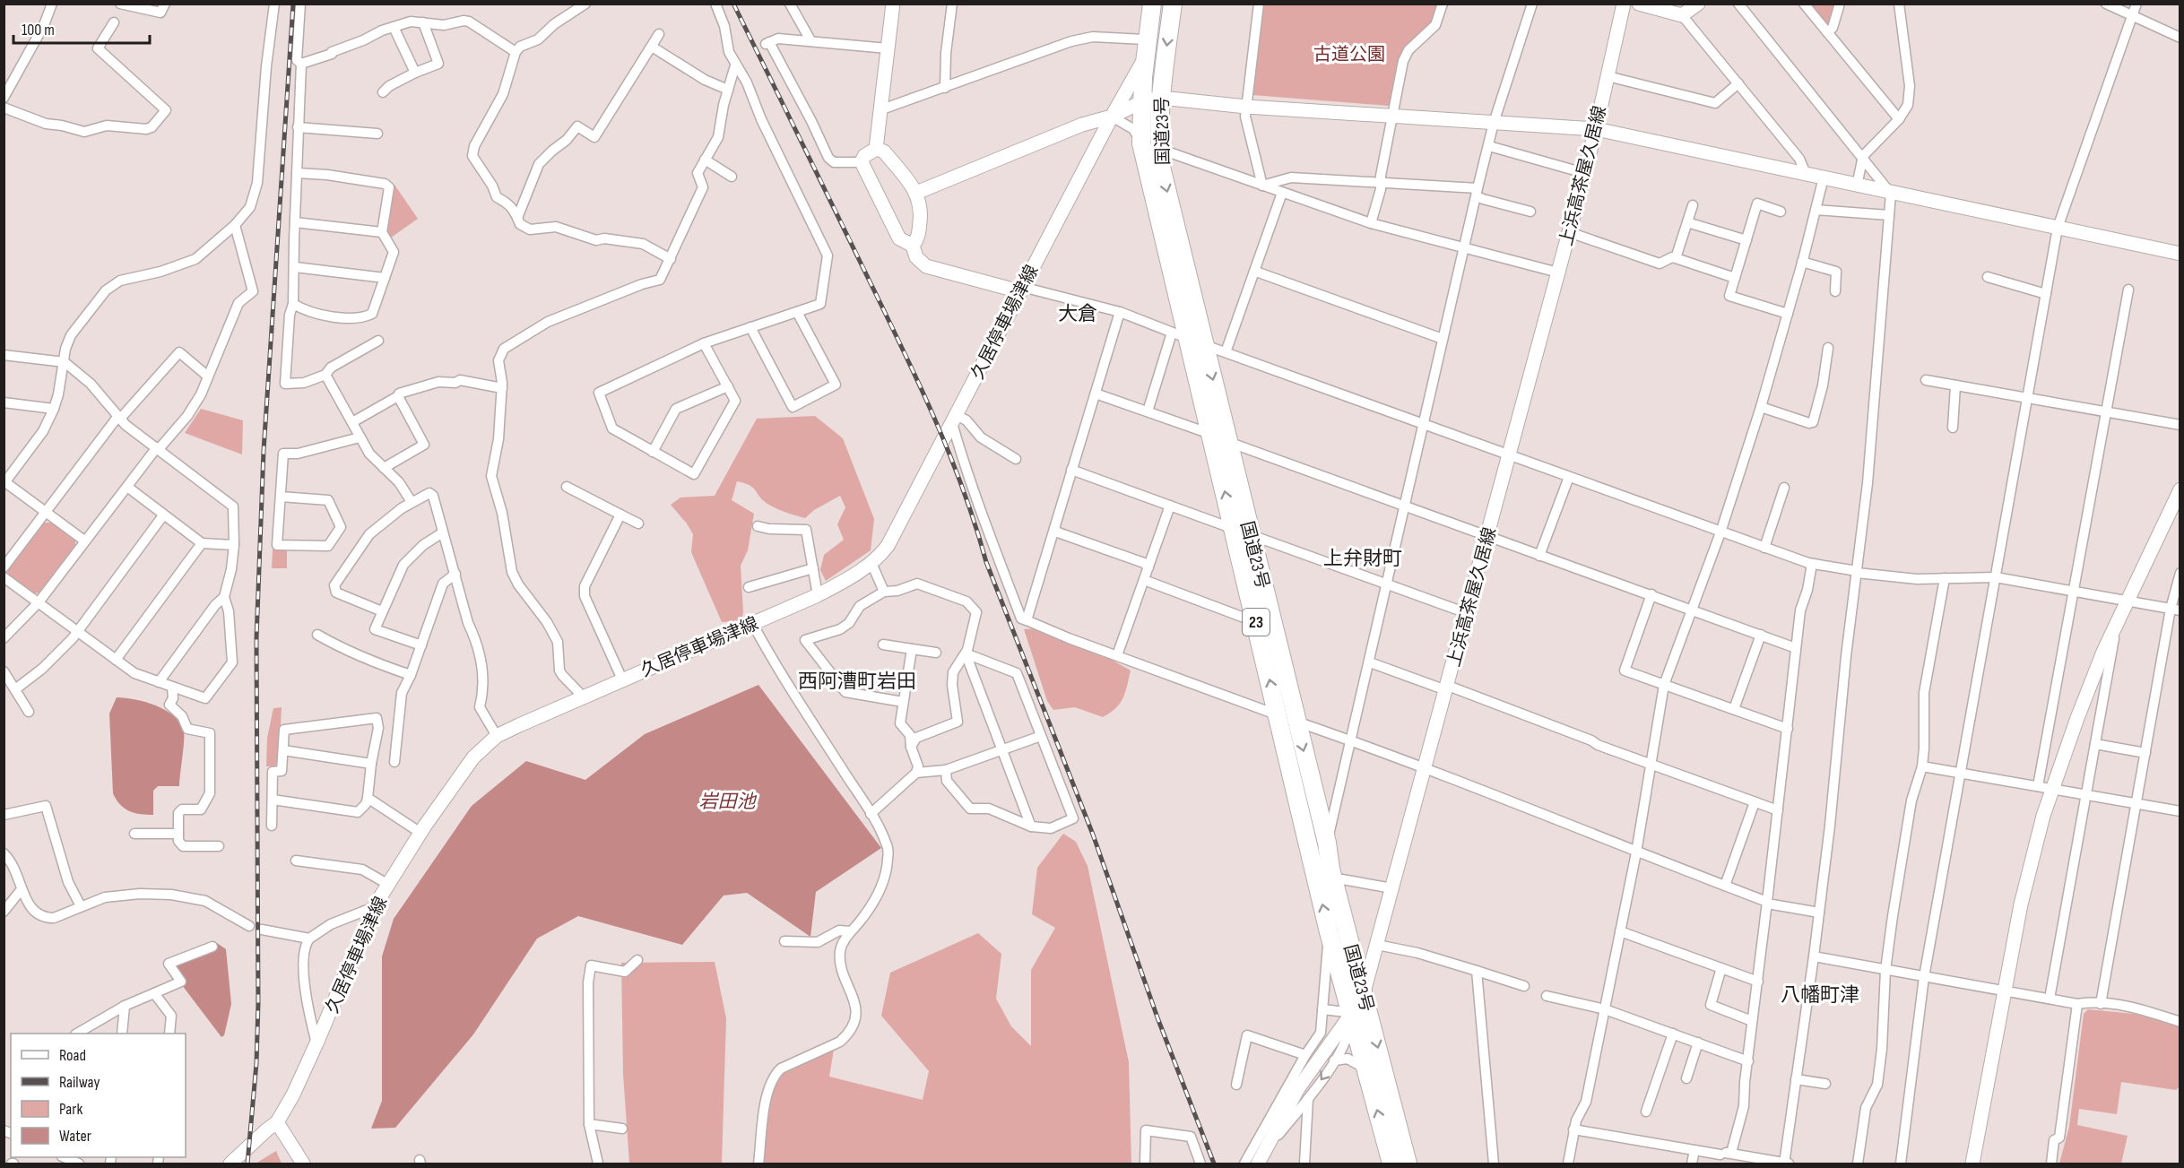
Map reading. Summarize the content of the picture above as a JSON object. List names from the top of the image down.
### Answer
{
  "streets": {
    "highway": ["国道23号", "23"],
    "main road": ["上浜高茶屋久居線", "久居停車場津線"]
  },
  "crossings": [
    ["国道23号", "上浜高茶屋久居線"],
    ["国道23号", "久居停車場津線"]
  ],
  "districts": [
    "大倉",
    "上弁財町",
    "西阿漕町岩田",
    "八幡町津"
  ],
  "water": ["岩田池"],
  "parks": ["古道公園"],
  "legend": [
    "Road",
    "Railway",
    "Park",
    "Water"
  ],
  "scale_bar": "100 m"
}
